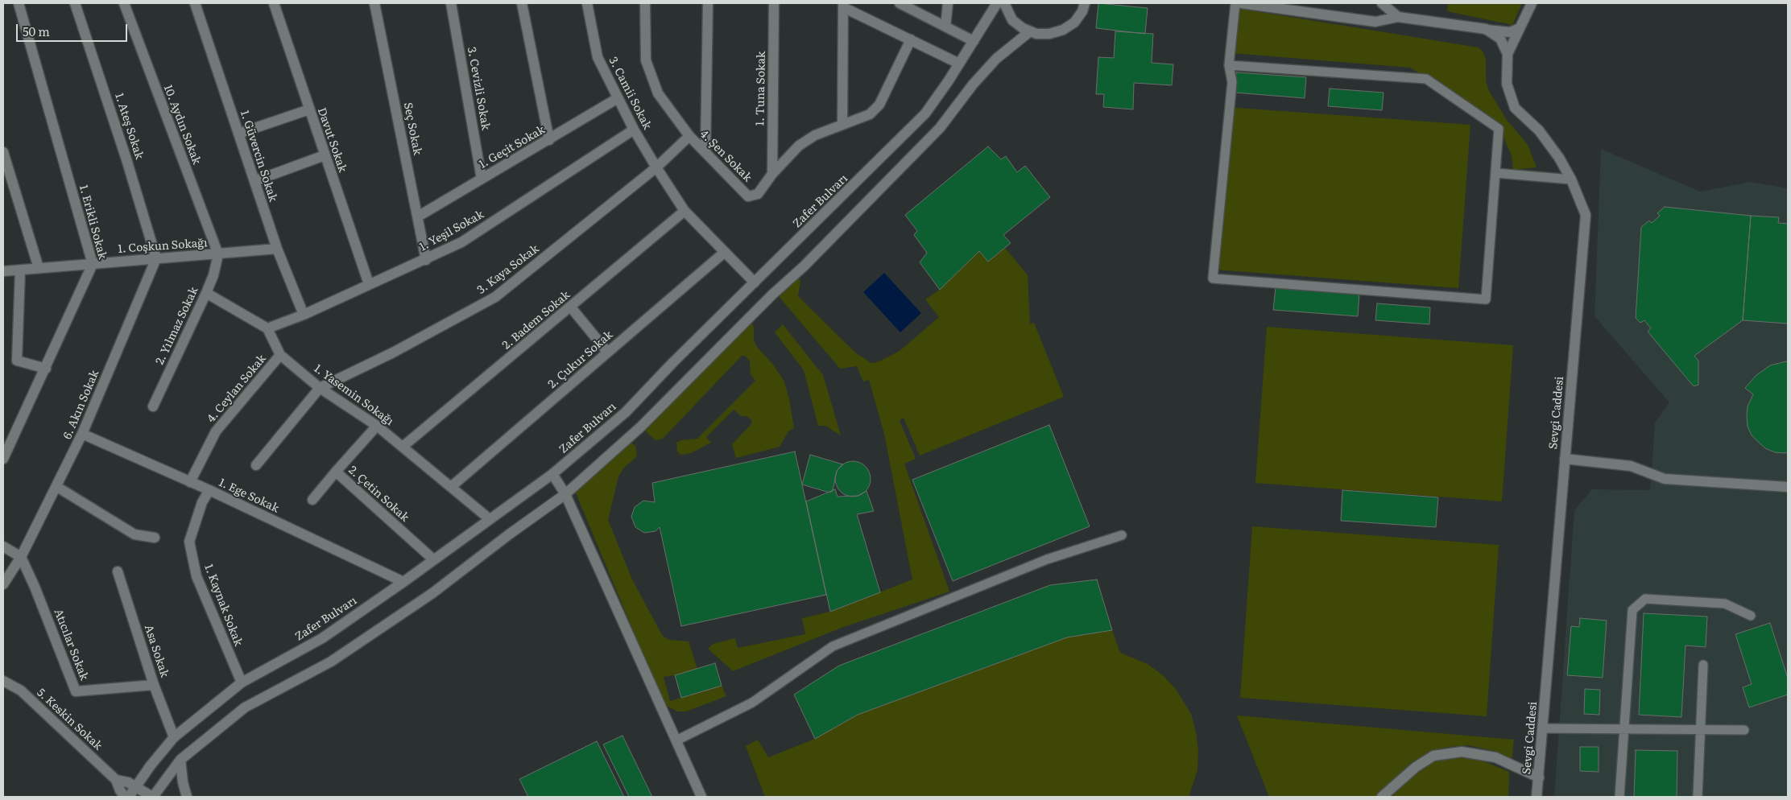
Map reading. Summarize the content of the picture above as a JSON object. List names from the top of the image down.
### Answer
{
  "streets": {
    "street": [
      "3. Cevizli Sokak",
      "1. Tuna Sokak",
      "3. Camii Sokak",
      "10. Aydın Sokak",
      "1. Ateş Sokak",
      "Seç Sokak",
      "Davut Sokak",
      "1. Geçit Sokak",
      "1. Güvercin Sokak",
      "4. Şen Sokak",
      "Zafer Bulvarı",
      "1. Erikli Sokak",
      "1. Yeşil Sokak",
      "1. Coşkun Sokağı",
      "3. Kaya Sokak",
      "2. Badem Sokak",
      "2. Yılmaz Sokak",
      "2. Çukur Sokak",
      "4. Ceylan Sokak",
      "1. Yasemin Sokağı",
      "6. Akın Sokak",
      "Sevgi Caddesi",
      "2. Çetin Sokak",
      "1. Ege Sokak",
      "1. Kaynak Sokak",
      "Atıcılar Sokak",
      "Asa Sokak",
      "5. Keskin Sokak"
    ]
  },
  "crossings": [
    ["3. Cevizli Sokak", "1. Geçit Sokak"],
    ["1. Tuna Sokak", "4. Şen Sokak"],
    ["3. Camii Sokak", "1. Geçit Sokak"],
    ["3. Camii Sokak", "1. Yeşil Sokak"],
    ["3. Camii Sokak", "3. Kaya Sokak"],
    ["10. Aydın Sokak", "1. Coşkun Sokağı"],
    ["10. Aydın Sokak", "2. Yılmaz Sokak"],
    ["1. Ateş Sokak", "1. Coşkun Sokağı"],
    ["1. Ateş Sokak", "6. Akın Sokak"],
    ["Seç Sokak", "1. Geçit Sokak"],
    ["Seç Sokak", "1. Yeşil Sokak"],
    ["Davut Sokak", "1. Yeşil Sokak"],
    ["1. Güvercin Sokak", "1. Yeşil Sokak"],
    ["1. Güvercin Sokak", "1. Coşkun Sokağı"],
    ["4. Şen Sokak", "3. Kaya Sokak"],
    ["Zafer Bulvarı", "1. Yasemin Sokağı"],
    ["Zafer Bulvarı", "2. Çetin Sokak"],
    ["Zafer Bulvarı", "1. Ege Sokak"],
    ["Zafer Bulvarı", "1. Kaynak Sokak"],
    ["Zafer Bulvarı", "Asa Sokak"],
    ["1. Erikli Sokak", "1. Coşkun Sokağı"],
    ["1. Yeşil Sokak", "1. Yasemin Sokağı"],
    ["1. Coşkun Sokağı", "2. Yılmaz Sokak"],
    ["1. Coşkun Sokağı", "6. Akın Sokak"],
    ["3. Kaya Sokak", "1. Yasemin Sokağı"],
    ["2. Badem Sokak", "1. Yasemin Sokağı"],
    ["2. Çukur Sokak", "1. Yasemin Sokağı"],
    ["4. Ceylan Sokak", "1. Yasemin Sokağı"],
    ["4. Ceylan Sokak", "1. Ege Sokak"],
    ["1. Yasemin Sokağı", "2. Çetin Sokak"],
    ["6. Akın Sokak", "1. Ege Sokak"],
    ["6. Akın Sokak", "Atıcılar Sokak"],
    ["1. Ege Sokak", "1. Kaynak Sokak"],
    ["Atıcılar Sokak", "Asa Sokak"]
  ],
  "scale_bar": "50 m"
}
